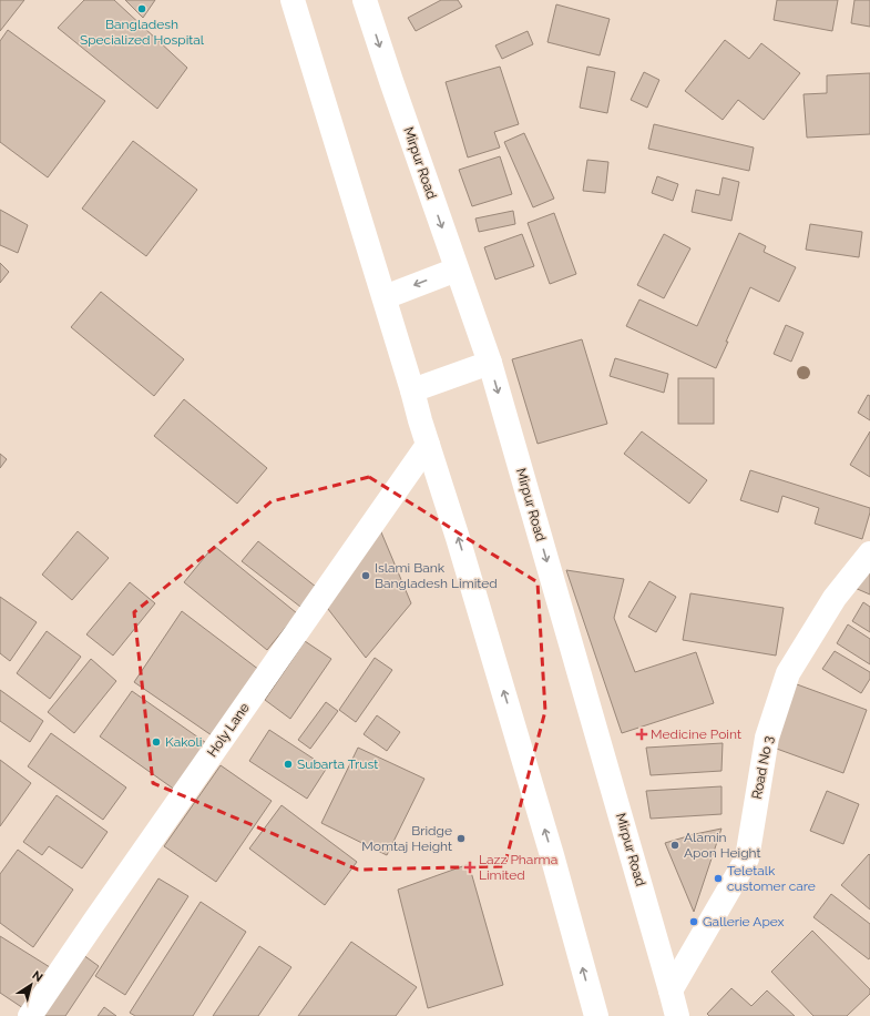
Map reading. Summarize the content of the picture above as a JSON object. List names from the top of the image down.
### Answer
{
  "streets": {
    "main road": ["Mirpur Road", "Holy Lane", "Road No 3"]
  },
  "crossings": [
    ["Mirpur Road", "Road No 3"]
  ],
  "places": {
    "other": [
      "Bangladesh Specialized Hospital",
      "Islami Bank Bangladesh Limited",
      "Kakoli",
      "Subarta Trust",
      "Bridge Momtaj Height",
      "Alamin Apon Height",
      "Teletalk customer care",
      "Gallerie Apex"
    ],
    "health": ["Medicine Point", "Lazz Pharma Limited"]
  },
  "north": "top right"
}
